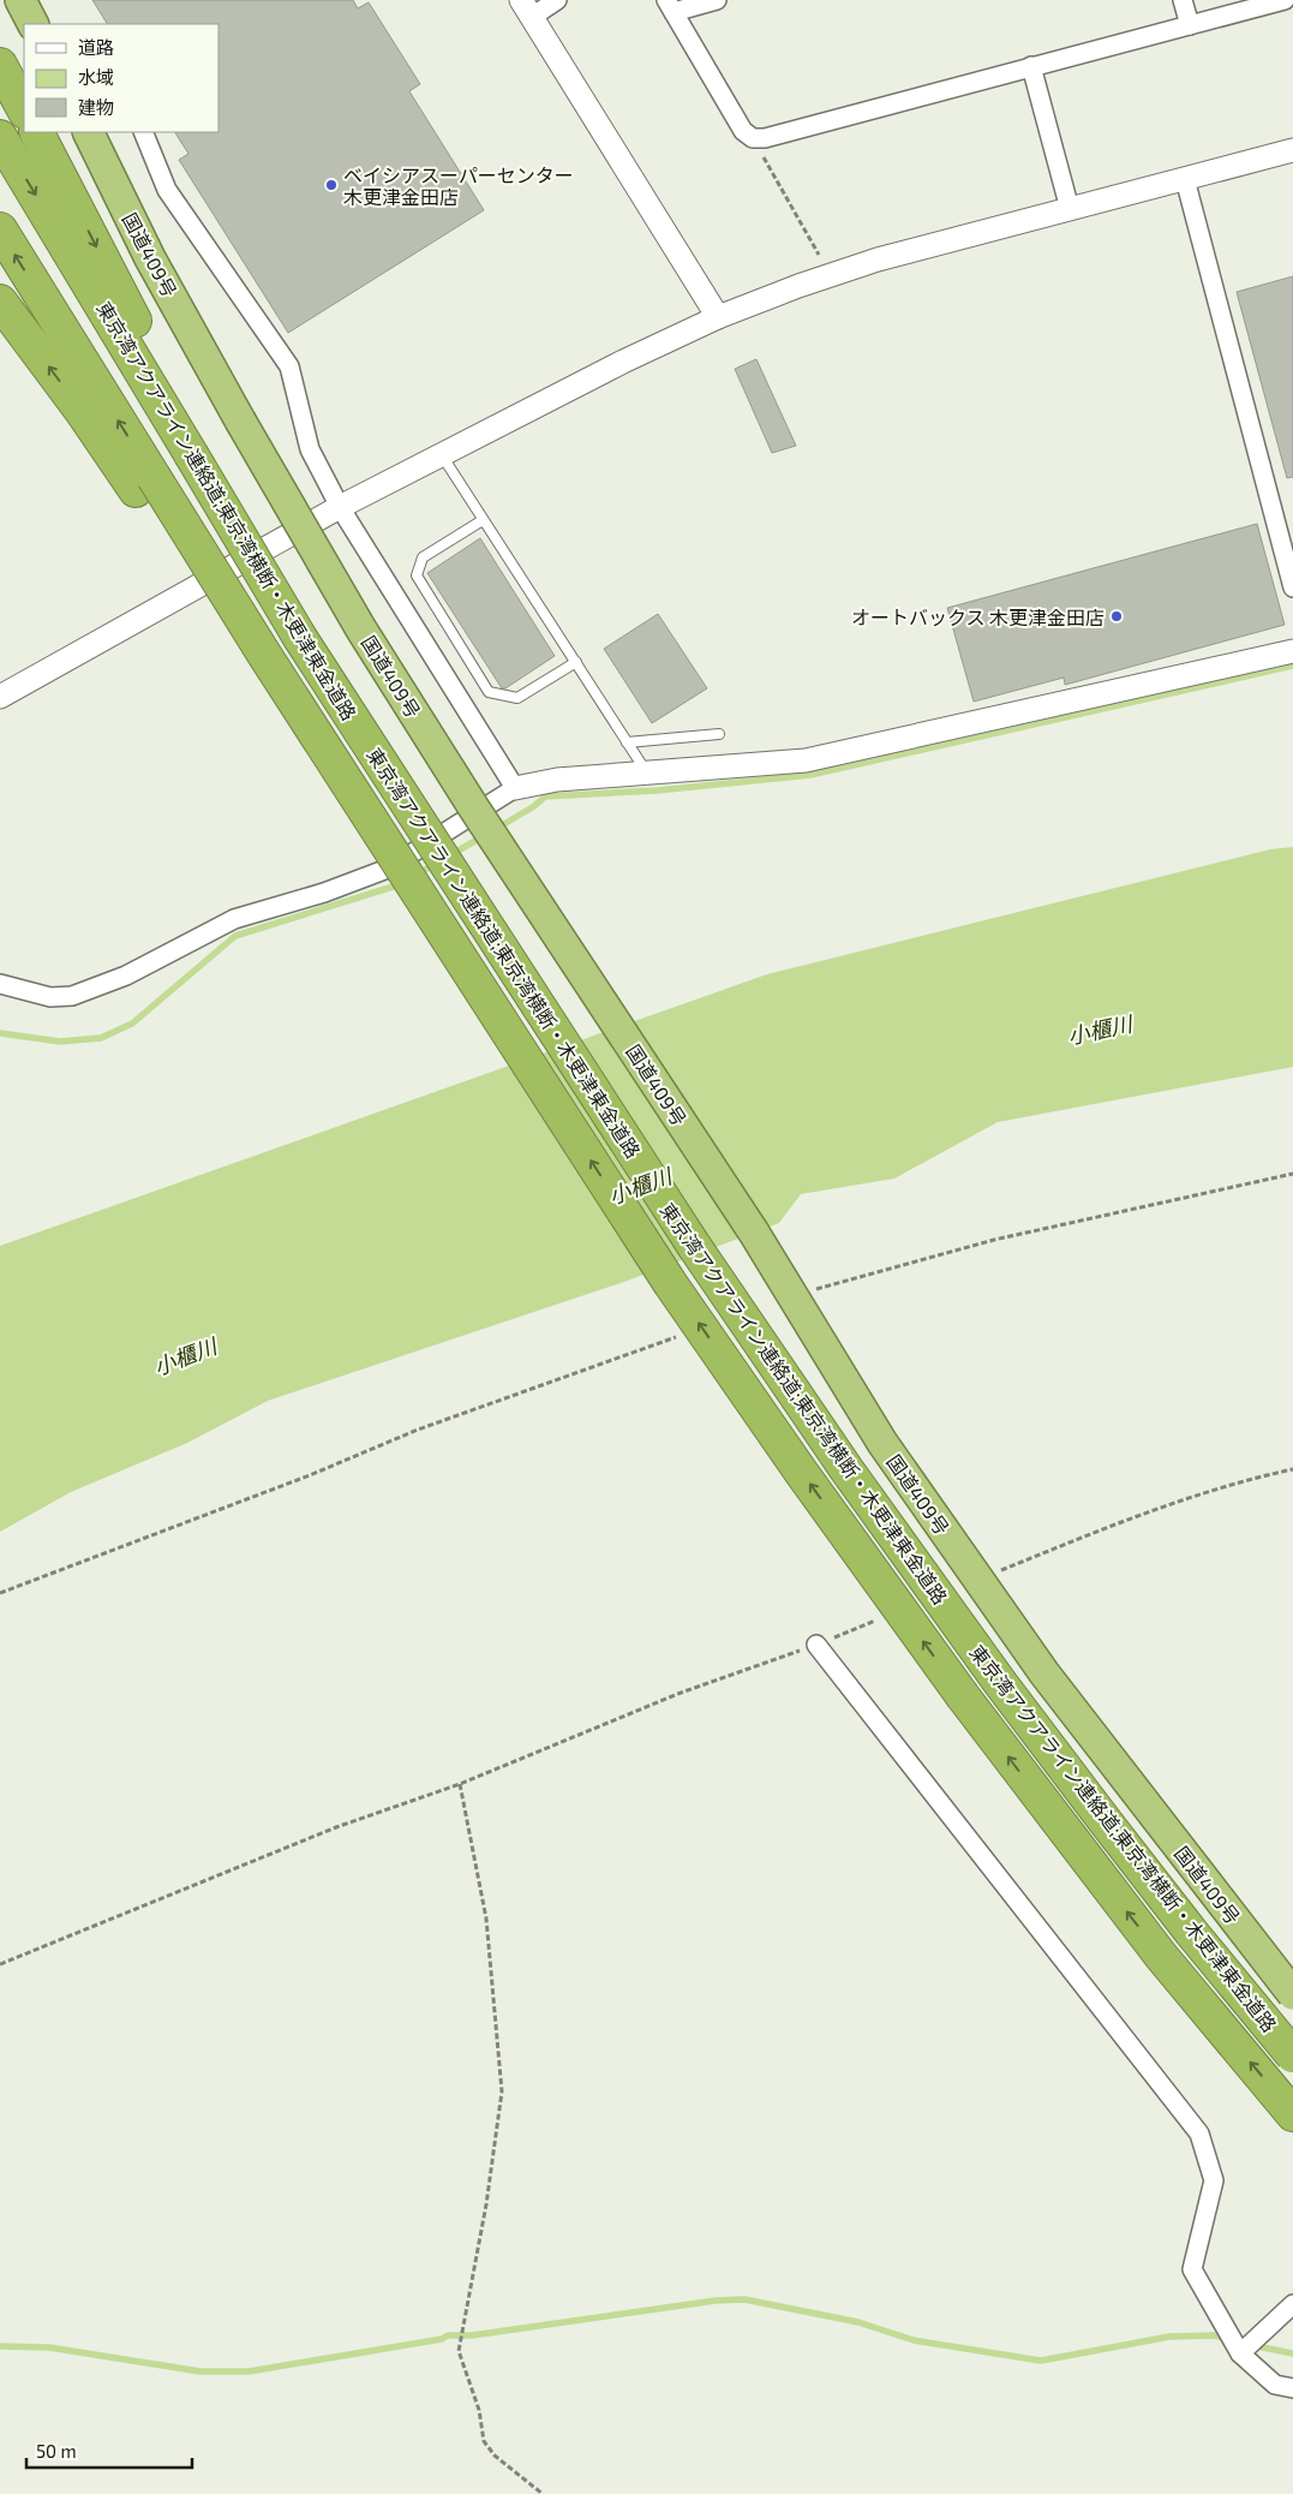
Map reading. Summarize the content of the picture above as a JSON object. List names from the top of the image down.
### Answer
{
  "streets": {
    "highway": ["国道409号", "東京湾アクアライン連絡道;東京湾横断・木更津東金道路"]
  },
  "water": ["小櫃川"],
  "places": ["ベイシアスーパーセンター 木更津金田店", "オートバックス 木更津金田店"],
  "legend": ["道路", "水域", "建物"],
  "scale_bar": "50 m"
}
